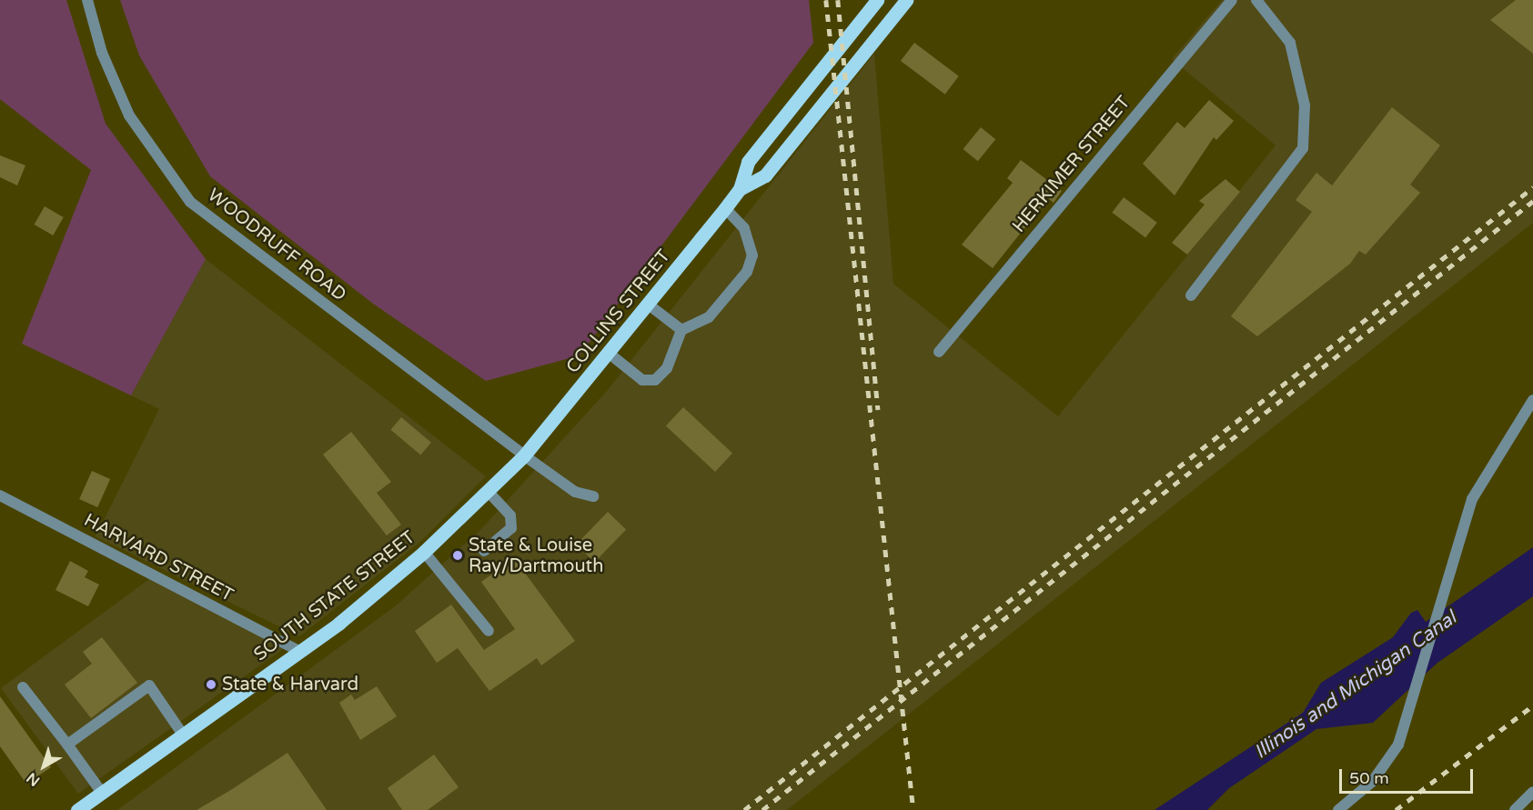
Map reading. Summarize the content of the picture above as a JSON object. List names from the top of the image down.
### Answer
{
  "streets": {
    "main road": ["COLLINS STREET", "SOUTH STATE STREET"],
    "street": ["HERKIMER STREET", "WOODRUFF ROAD", "HARVARD STREET"]
  },
  "crossings": [
    ["WOODRUFF ROAD", "COLLINS STREET"],
    ["WOODRUFF ROAD", "SOUTH STATE STREET"],
    ["COLLINS STREET", "SOUTH STATE STREET"],
    ["HARVARD STREET", "SOUTH STATE STREET"]
  ],
  "water": ["Illinois and Michigan Canal"],
  "places": ["State & Louise Ray/Dartmouth", "State & Harvard"],
  "scale_bar": "50 m",
  "north": "bottom left"
}
